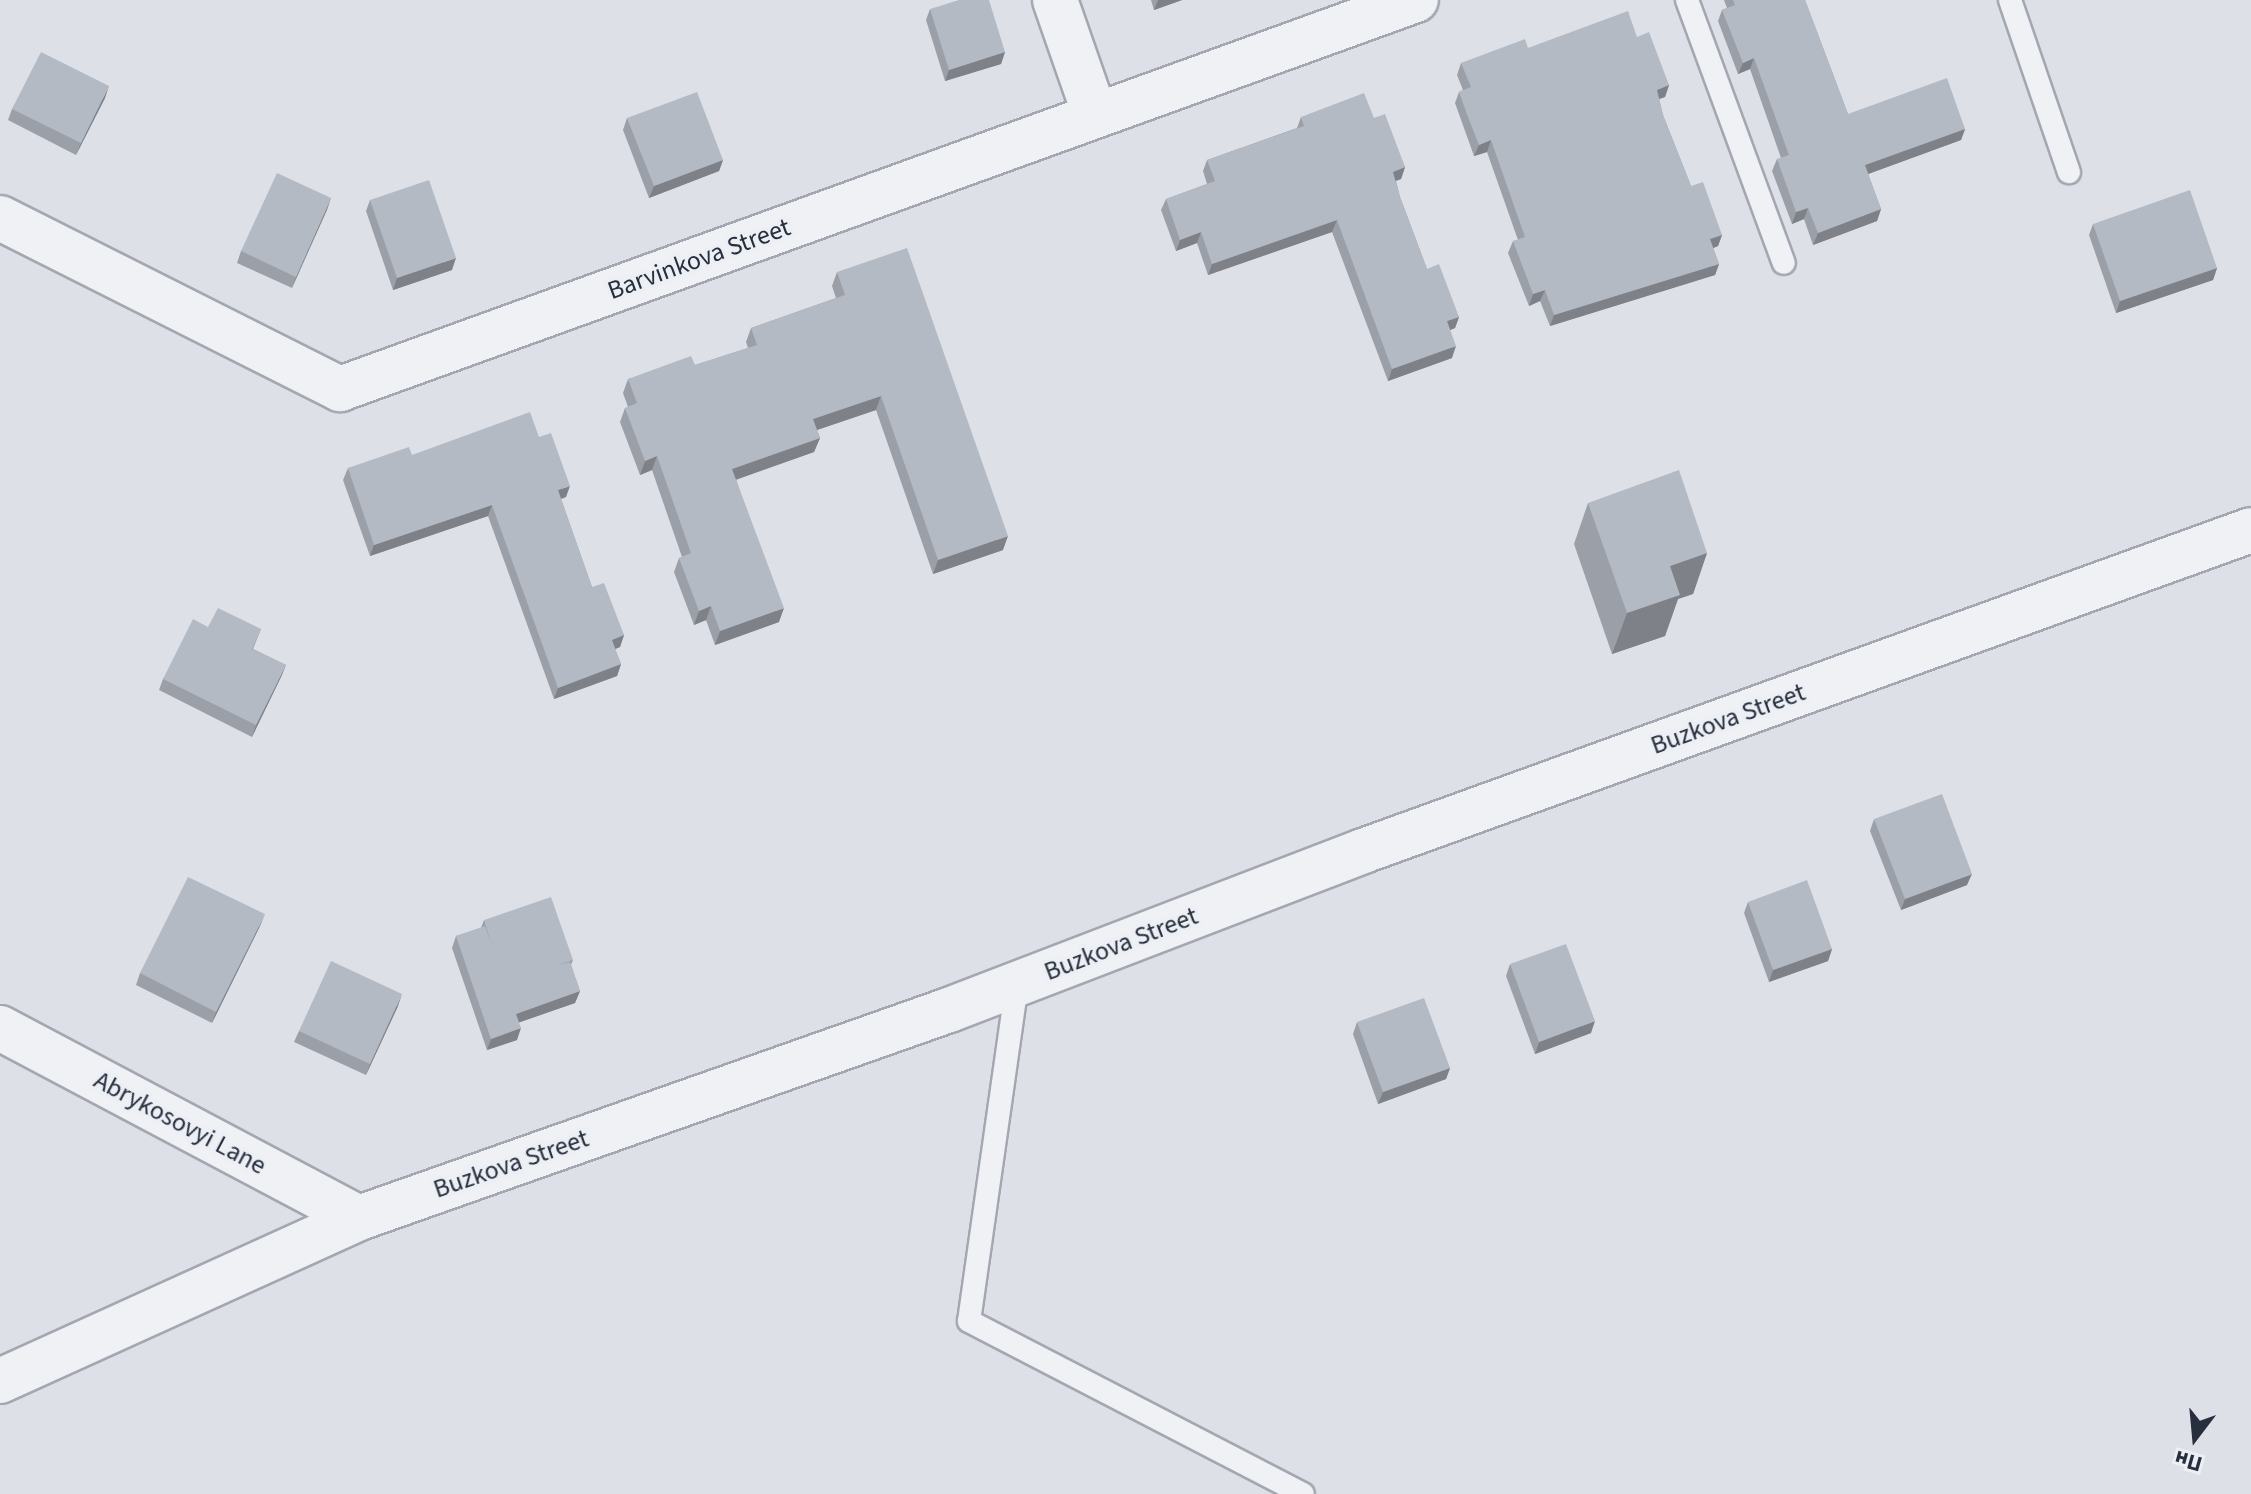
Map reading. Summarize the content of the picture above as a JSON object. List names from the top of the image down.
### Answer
{
  "streets": {
    "street": ["Barvinkova Street", "Buzkova Street", "Abrykosovyi Lane"]
  },
  "crossings": [
    ["Buzkova Street", "Abrykosovyi Lane"]
  ],
  "north": "bottom"
}
